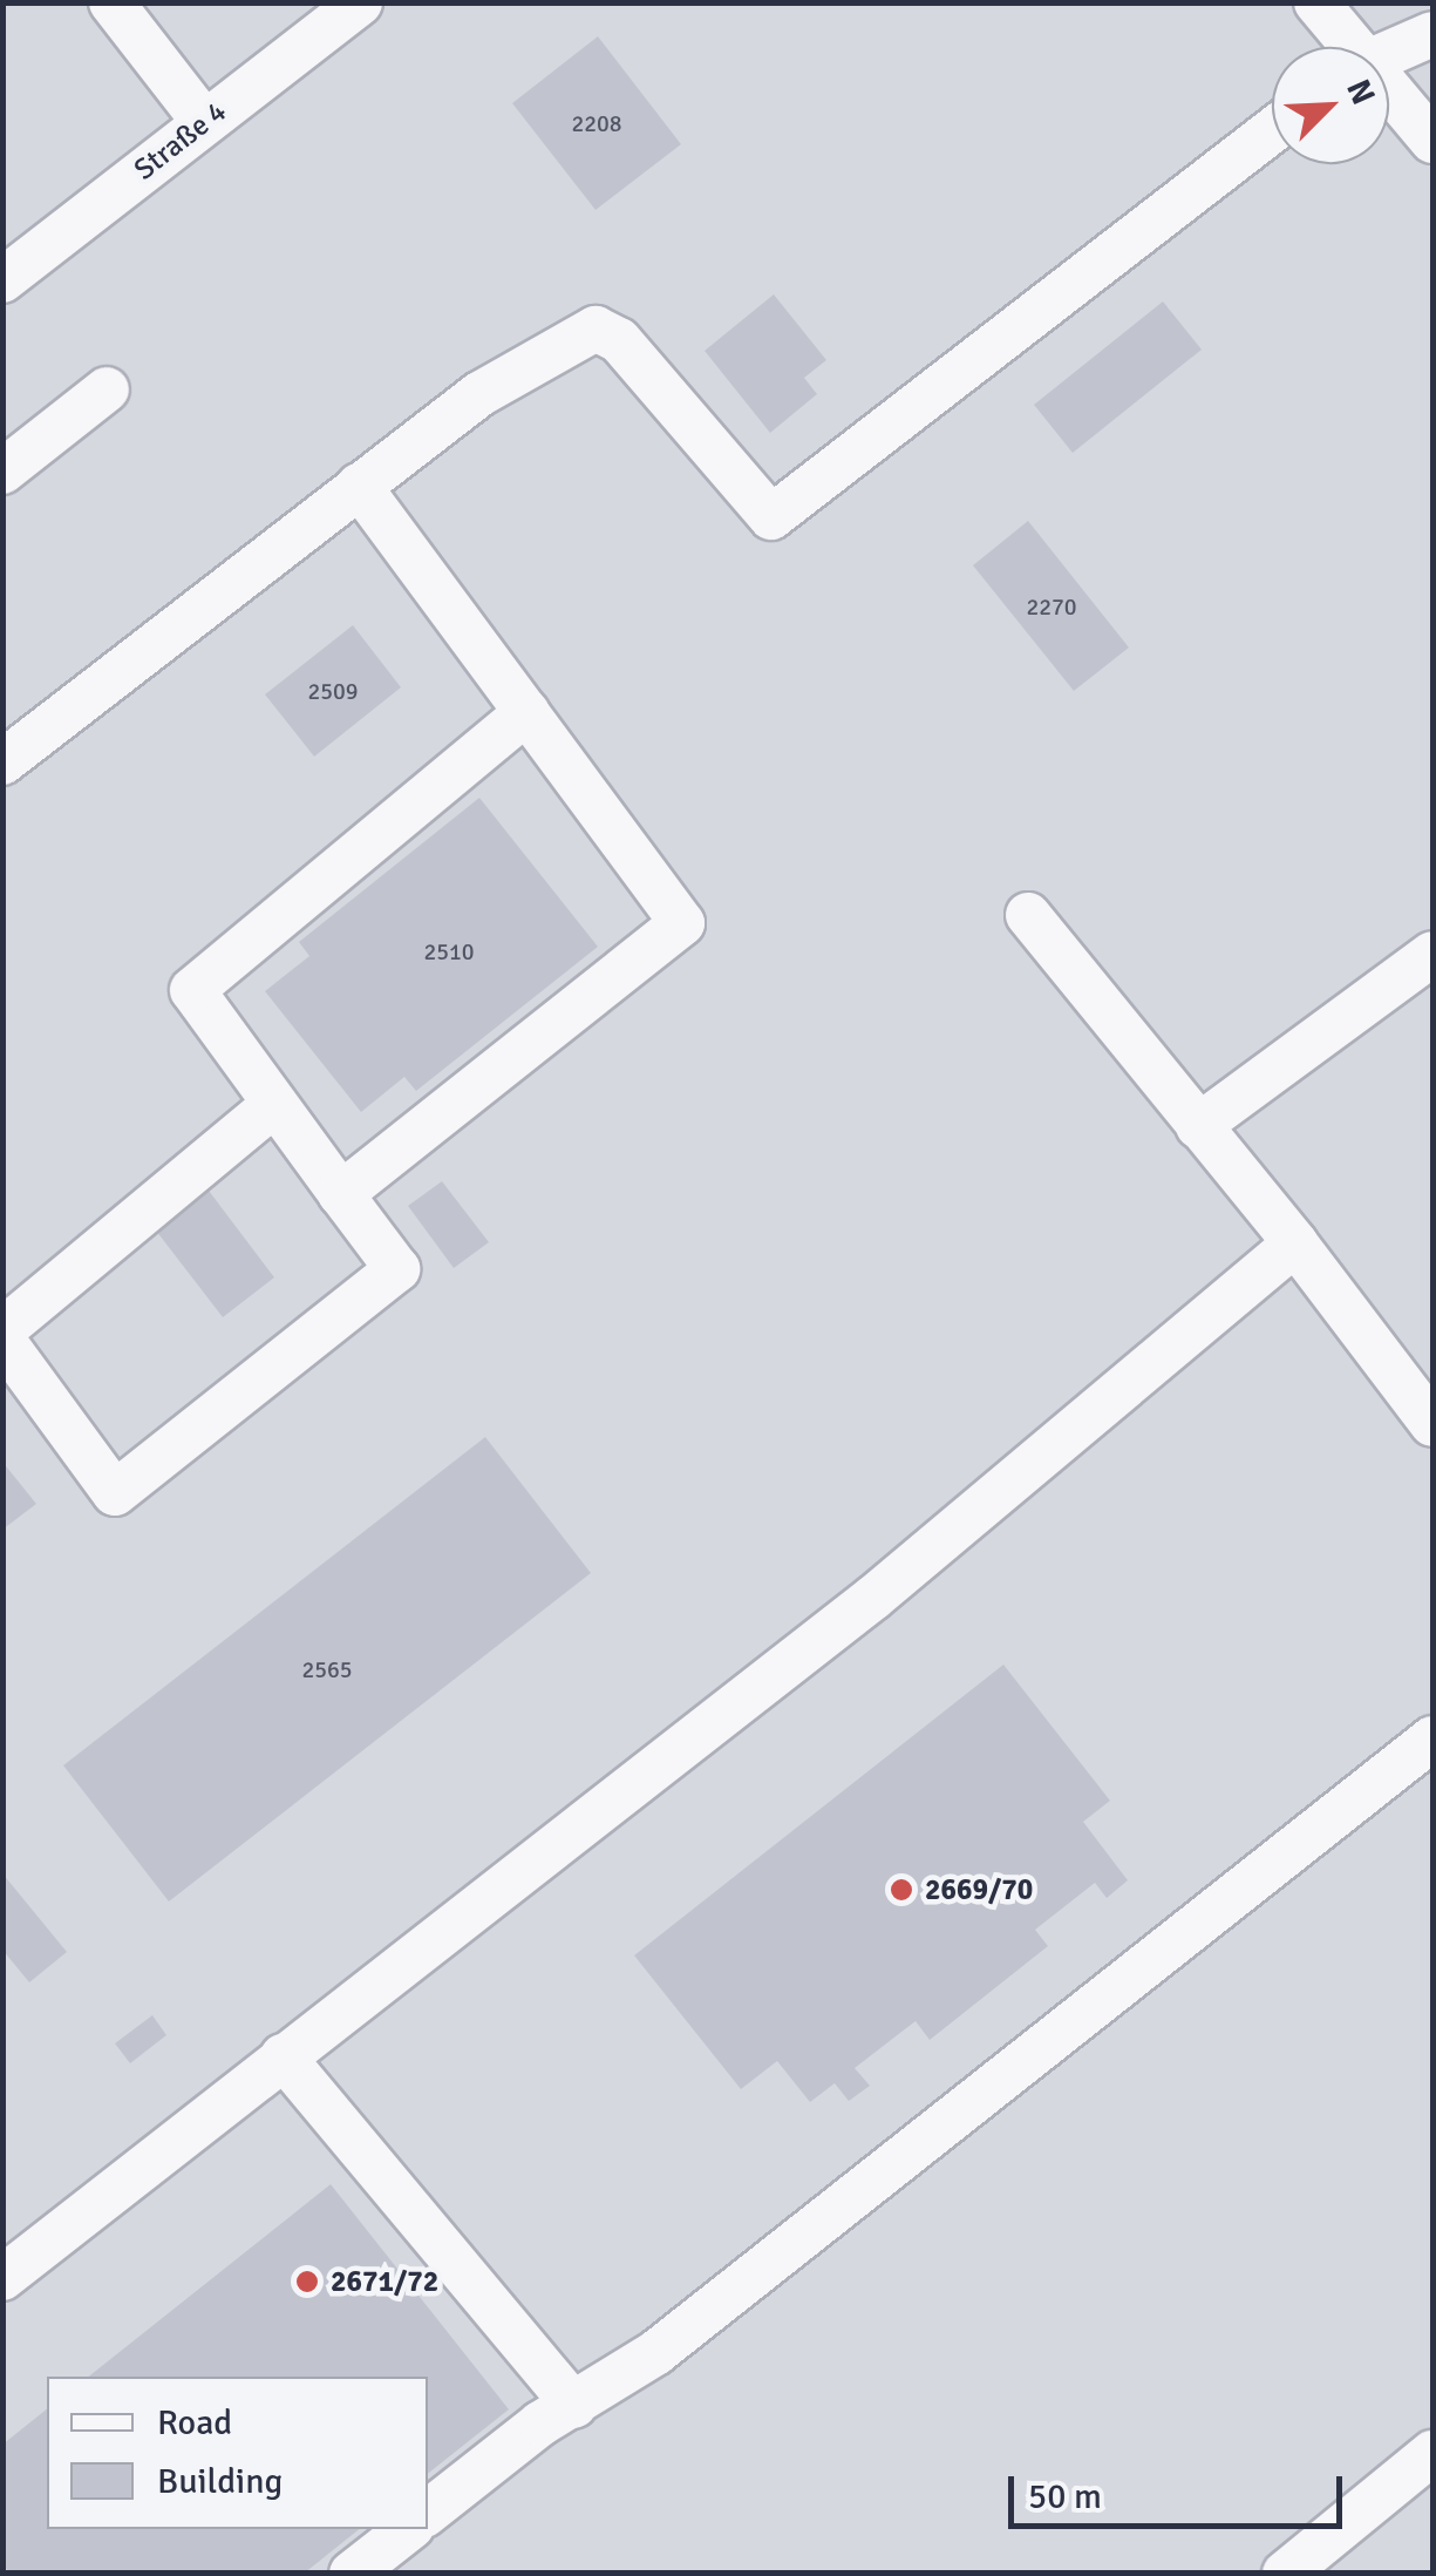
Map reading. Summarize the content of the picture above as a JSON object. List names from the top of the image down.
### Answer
{
  "streets": {
    "lane": ["Straße 4"]
  },
  "places": ["2669/70", "2671/72"],
  "house_numbers": [
    "2208",
    "2270",
    "2509",
    "2510",
    "2565"
  ],
  "legend": ["Road", "Building"],
  "scale_bar": "50 m",
  "north": "top right"
}
